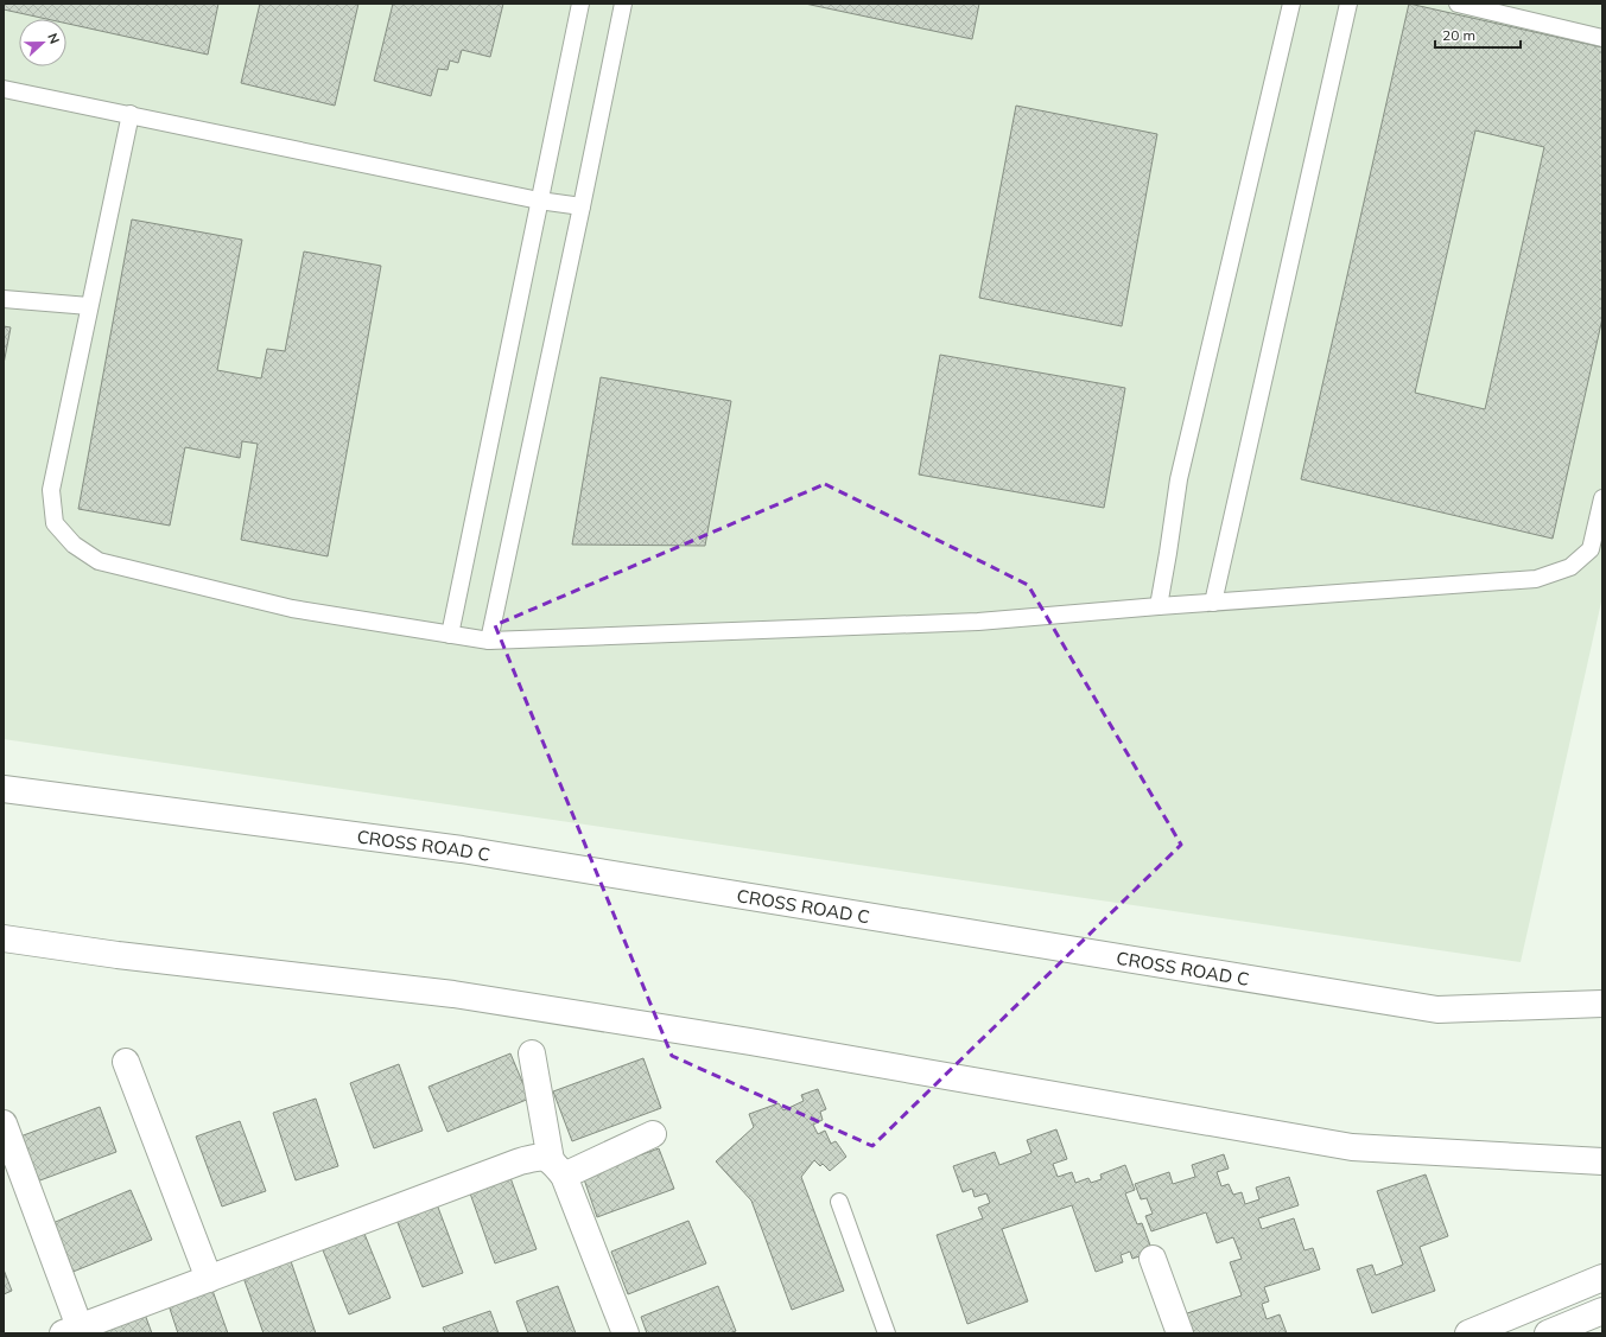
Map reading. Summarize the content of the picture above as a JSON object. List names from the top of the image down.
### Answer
{
  "streets": {
    "street": ["CROSS ROAD C"]
  },
  "scale_bar": "20 m",
  "north": "right"
}
